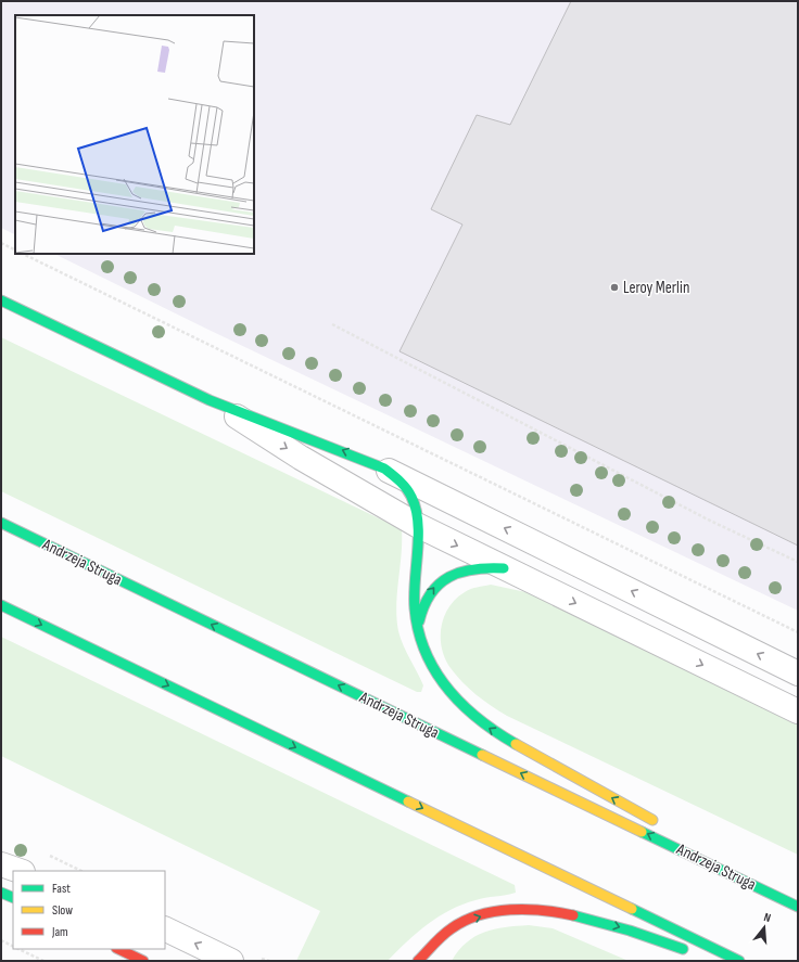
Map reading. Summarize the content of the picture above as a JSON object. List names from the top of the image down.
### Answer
{
  "streets": {
    "main road": ["Andrzeja Struga"]
  },
  "places": ["Leroy Merlin"],
  "legend": ["Fast", "Slow", "Jam"],
  "north": "top"
}
